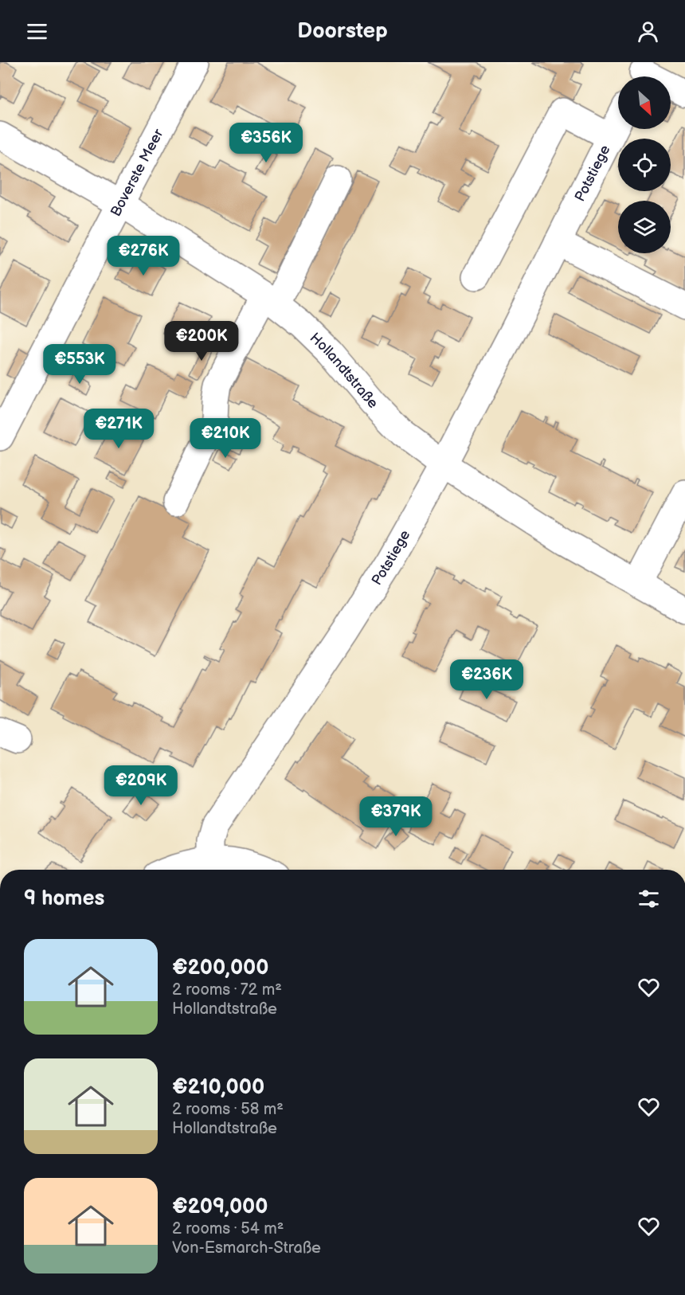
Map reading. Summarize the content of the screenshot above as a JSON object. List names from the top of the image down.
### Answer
{
  "streets": {
    "street": ["Boverste Meer", "Potstiege", "Hollandtstraße"]
  },
  "crossings": [
    ["Boverste Meer", "Hollandtstraße"],
    ["Potstiege", "Hollandtstraße"]
  ],
  "north": "bottom right",
  "page": {
    "header": "Doorstep",
    "price": [
      "€356K",
      "€276K",
      "€200K",
      "€553K",
      "€271K",
      "€210K",
      "€236K",
      "€209K",
      "€379K"
    ],
    "heading": "9 homes",
    "list": [
      {
        "name": "€200,000",
        "note": "2 rooms · 72 m² · Hollandtstraße"
      },
      {
        "name": "€210,000",
        "note": "2 rooms · 58 m² · Hollandtstraße"
      },
      {
        "name": "€209,000",
        "note": "2 rooms · 54 m² · Von-Esmarch-Straße"
      }
    ]
  }
}
